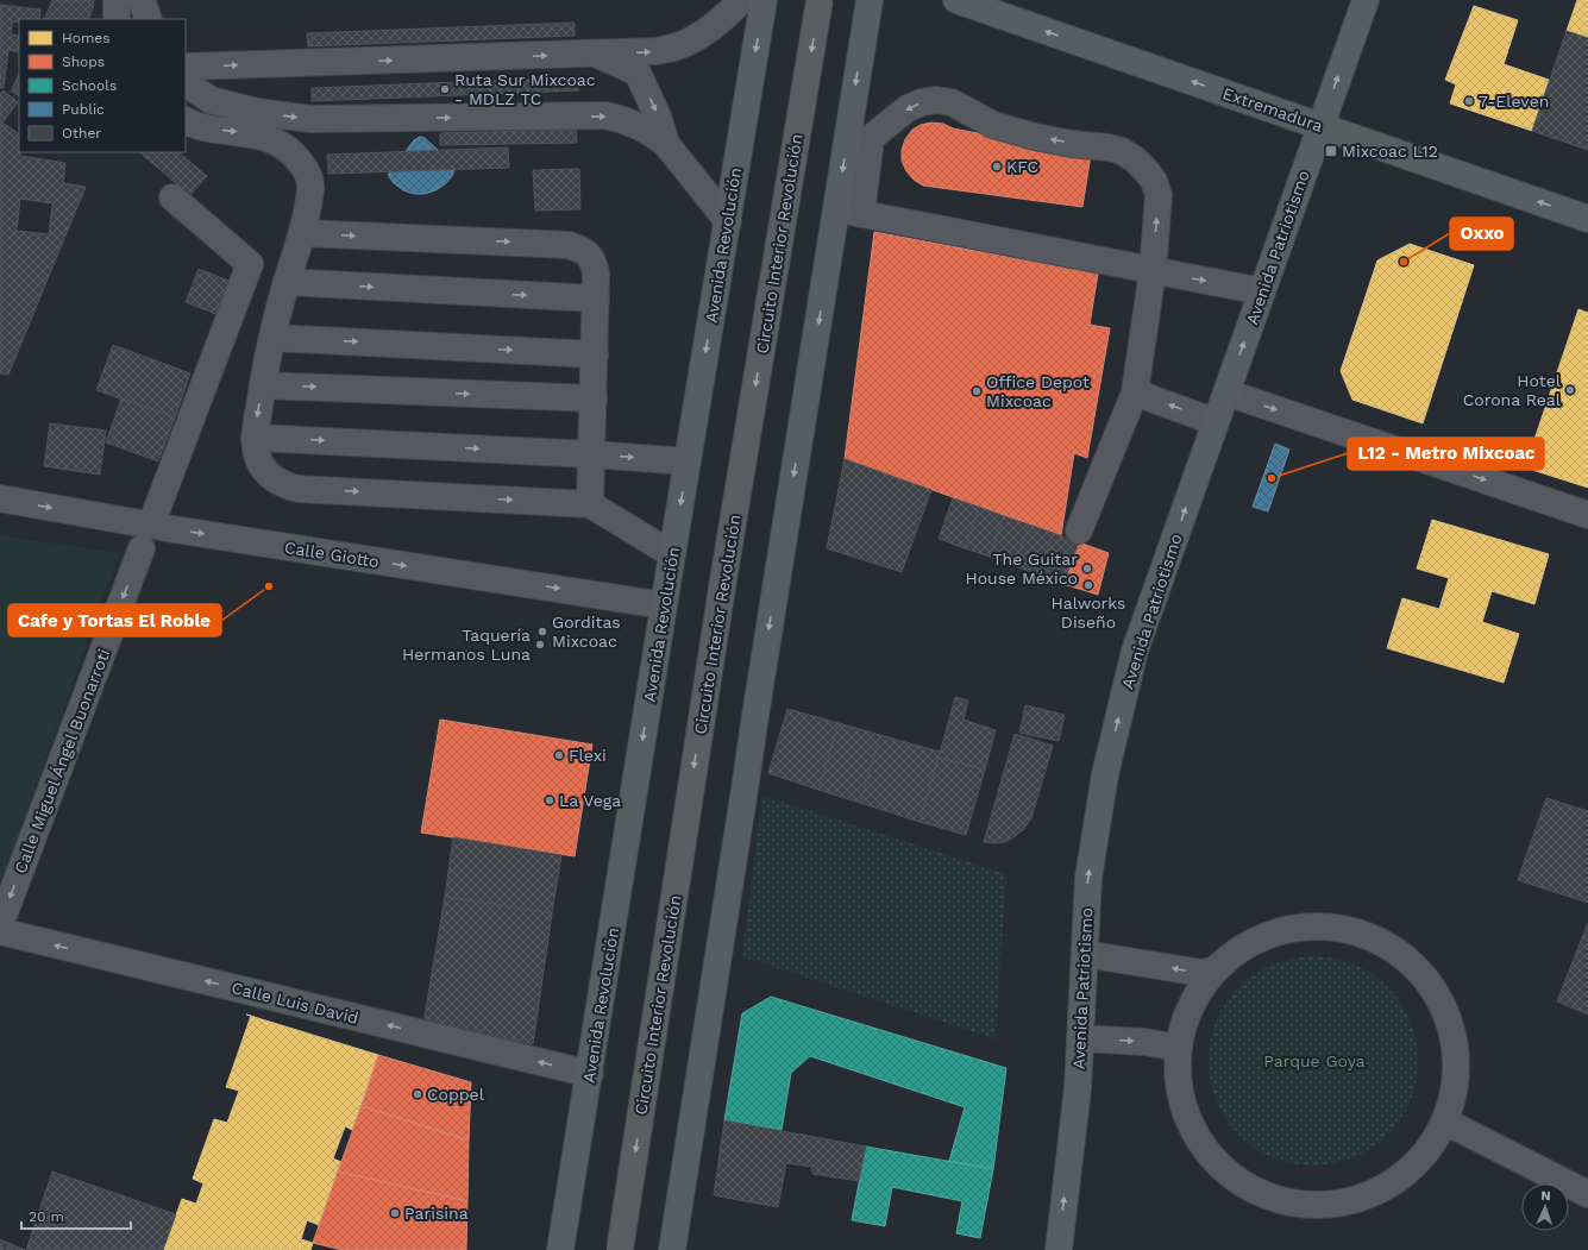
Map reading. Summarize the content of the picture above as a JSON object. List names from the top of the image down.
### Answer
{
  "streets": {
    "highway": ["Circuito Interior Revolución"],
    "main road": ["Extremadura", "Avenida Revolución", "Avenida Patriotismo"],
    "street": ["Calle Giotto", "Calle Miguel Ángel Buonarroti", "Calle Luis David"]
  },
  "crossings": [
    ["Extremadura", "Avenida Patriotismo"],
    ["Avenida Revolución", "Calle Giotto"],
    ["Avenida Revolución", "Calle Luis David"]
  ],
  "one_way": [
    "Extremadura",
    "Circuito Interior Revolución",
    "Avenida Patriotismo",
    "Calle Miguel Ángel Buonarroti",
    "Calle Luis David"
  ],
  "parks": ["Parque Goya"],
  "places": {
    "other": [
      "Ruta Sur Mixcoac - MDLZ TC",
      "7-Eleven",
      "KFC",
      "Oxxo",
      "Hotel Corona Real",
      "Office Depot Mixcoac",
      "L12 - Metro Mixcoac",
      "The Guitar House México",
      "Halworks Diseño",
      "Cafe y Tortas El Roble",
      "Gorditas Mixcoac",
      "Taquería Hermanos Luna",
      "Flexi",
      "La Vega",
      "Coppel",
      "Parisina"
    ],
    "transit": ["Mixcoac L12"]
  },
  "legend": [
    "Homes",
    "Shops",
    "Schools",
    "Public",
    "Other"
  ],
  "scale_bar": "20 m",
  "north": "top"
}
